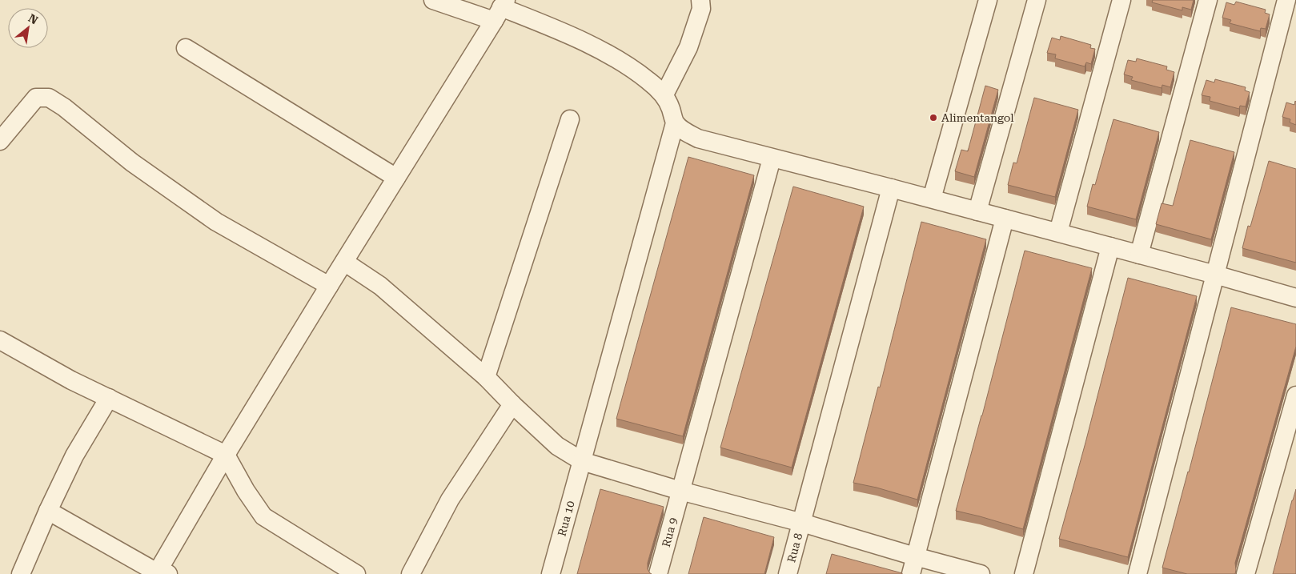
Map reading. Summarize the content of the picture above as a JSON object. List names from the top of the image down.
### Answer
{
  "streets": {
    "street": ["Rua 10", "Rua 9", "Rua 8"]
  },
  "places": ["Alimentangol"],
  "north": "top right"
}
